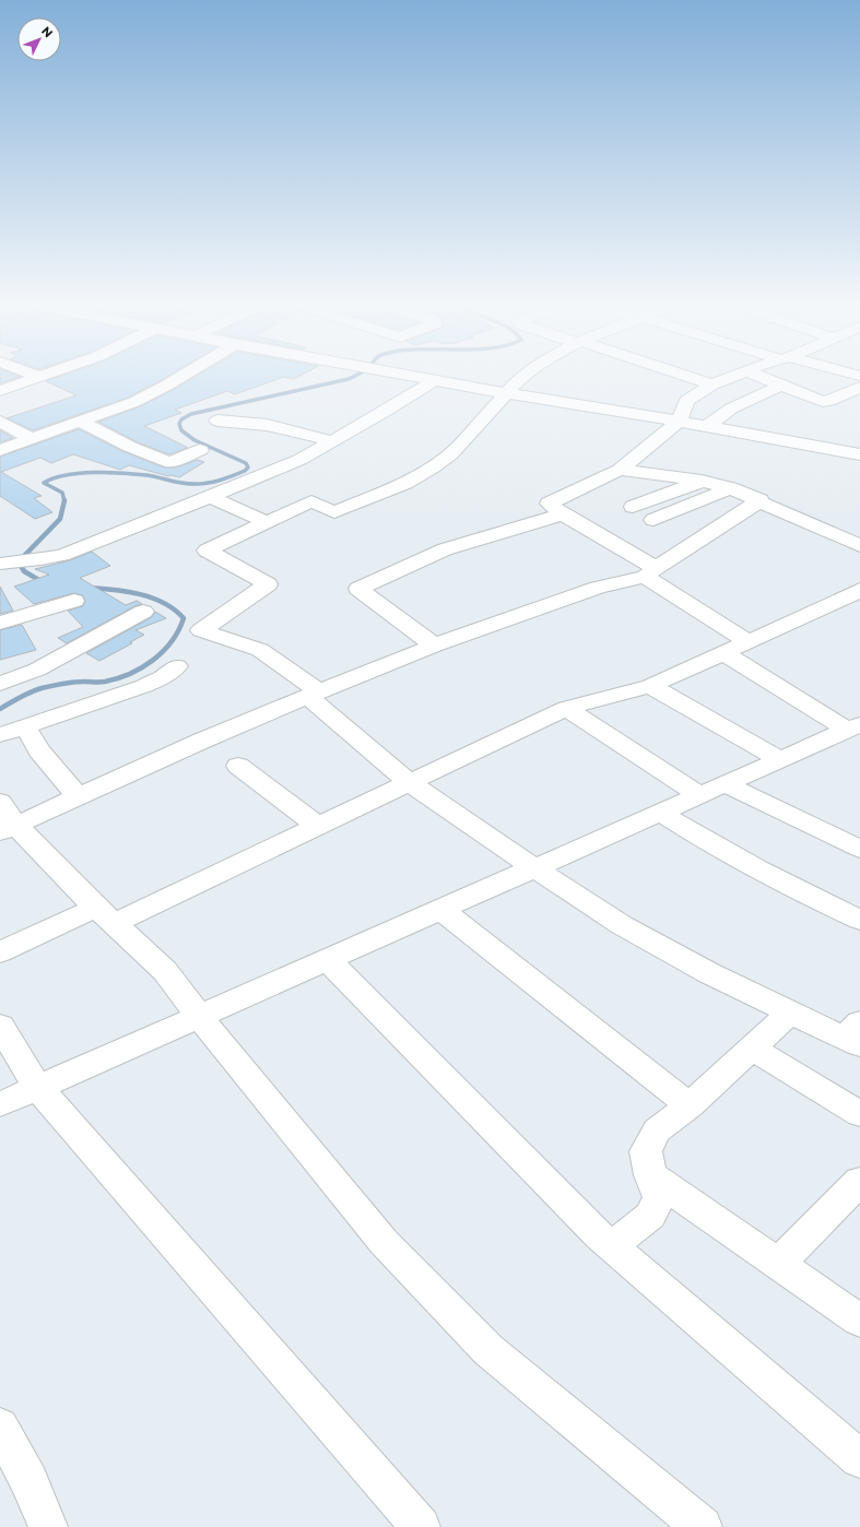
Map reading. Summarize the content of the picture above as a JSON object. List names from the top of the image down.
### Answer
{
  "north": "top right"
}
